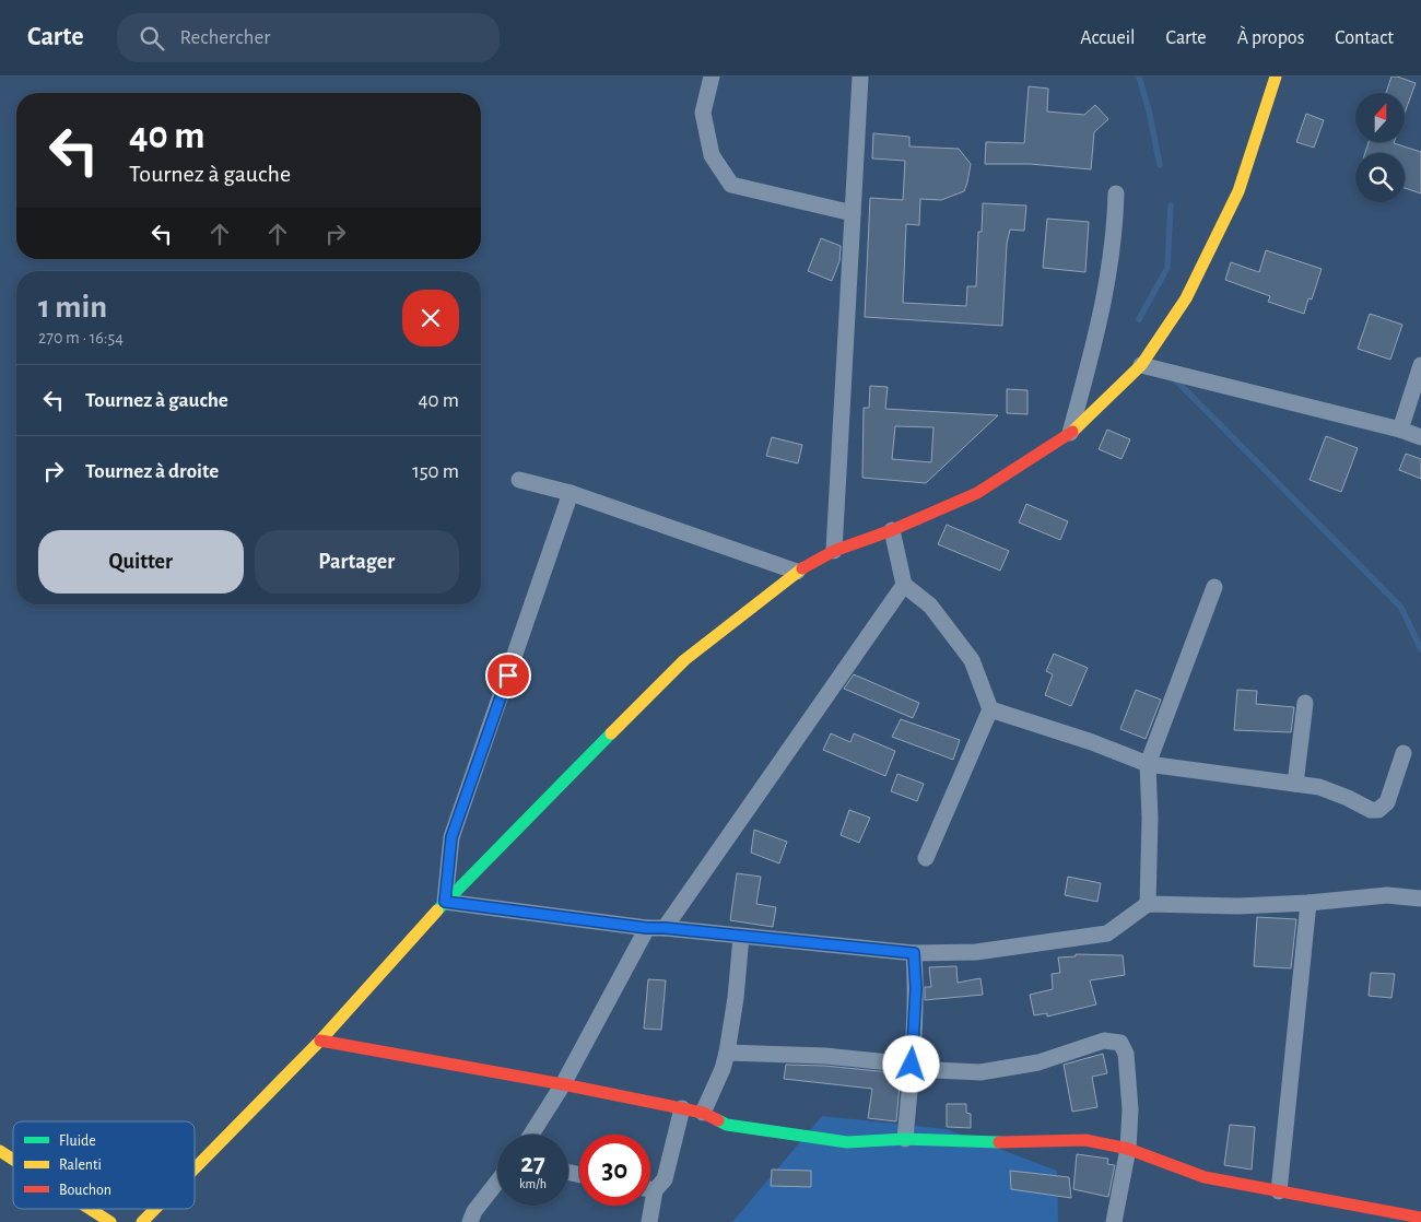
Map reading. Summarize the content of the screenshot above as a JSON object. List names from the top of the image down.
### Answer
{
  "legend": ["Fluide", "Ralenti", "Bouchon"],
  "north": "top",
  "page": {
    "header": "Carte",
    "search": "Rechercher",
    "nav": [
      "Accueil",
      "Carte",
      "À propos",
      "Contact"
    ],
    "turn": ["40 m", "Tournez à gauche"],
    "heading": ["1 min", "270 m · 16:54"],
    "list": [
      {
        "name": "Tournez à gauche",
        "value": "40 m"
      },
      {
        "name": "Tournez à droite",
        "value": "150 m"
      }
    ],
    "buttons": ["Quitter", "Partager"],
    "speed": "27 km/h",
    "limit": "30"
  }
}
